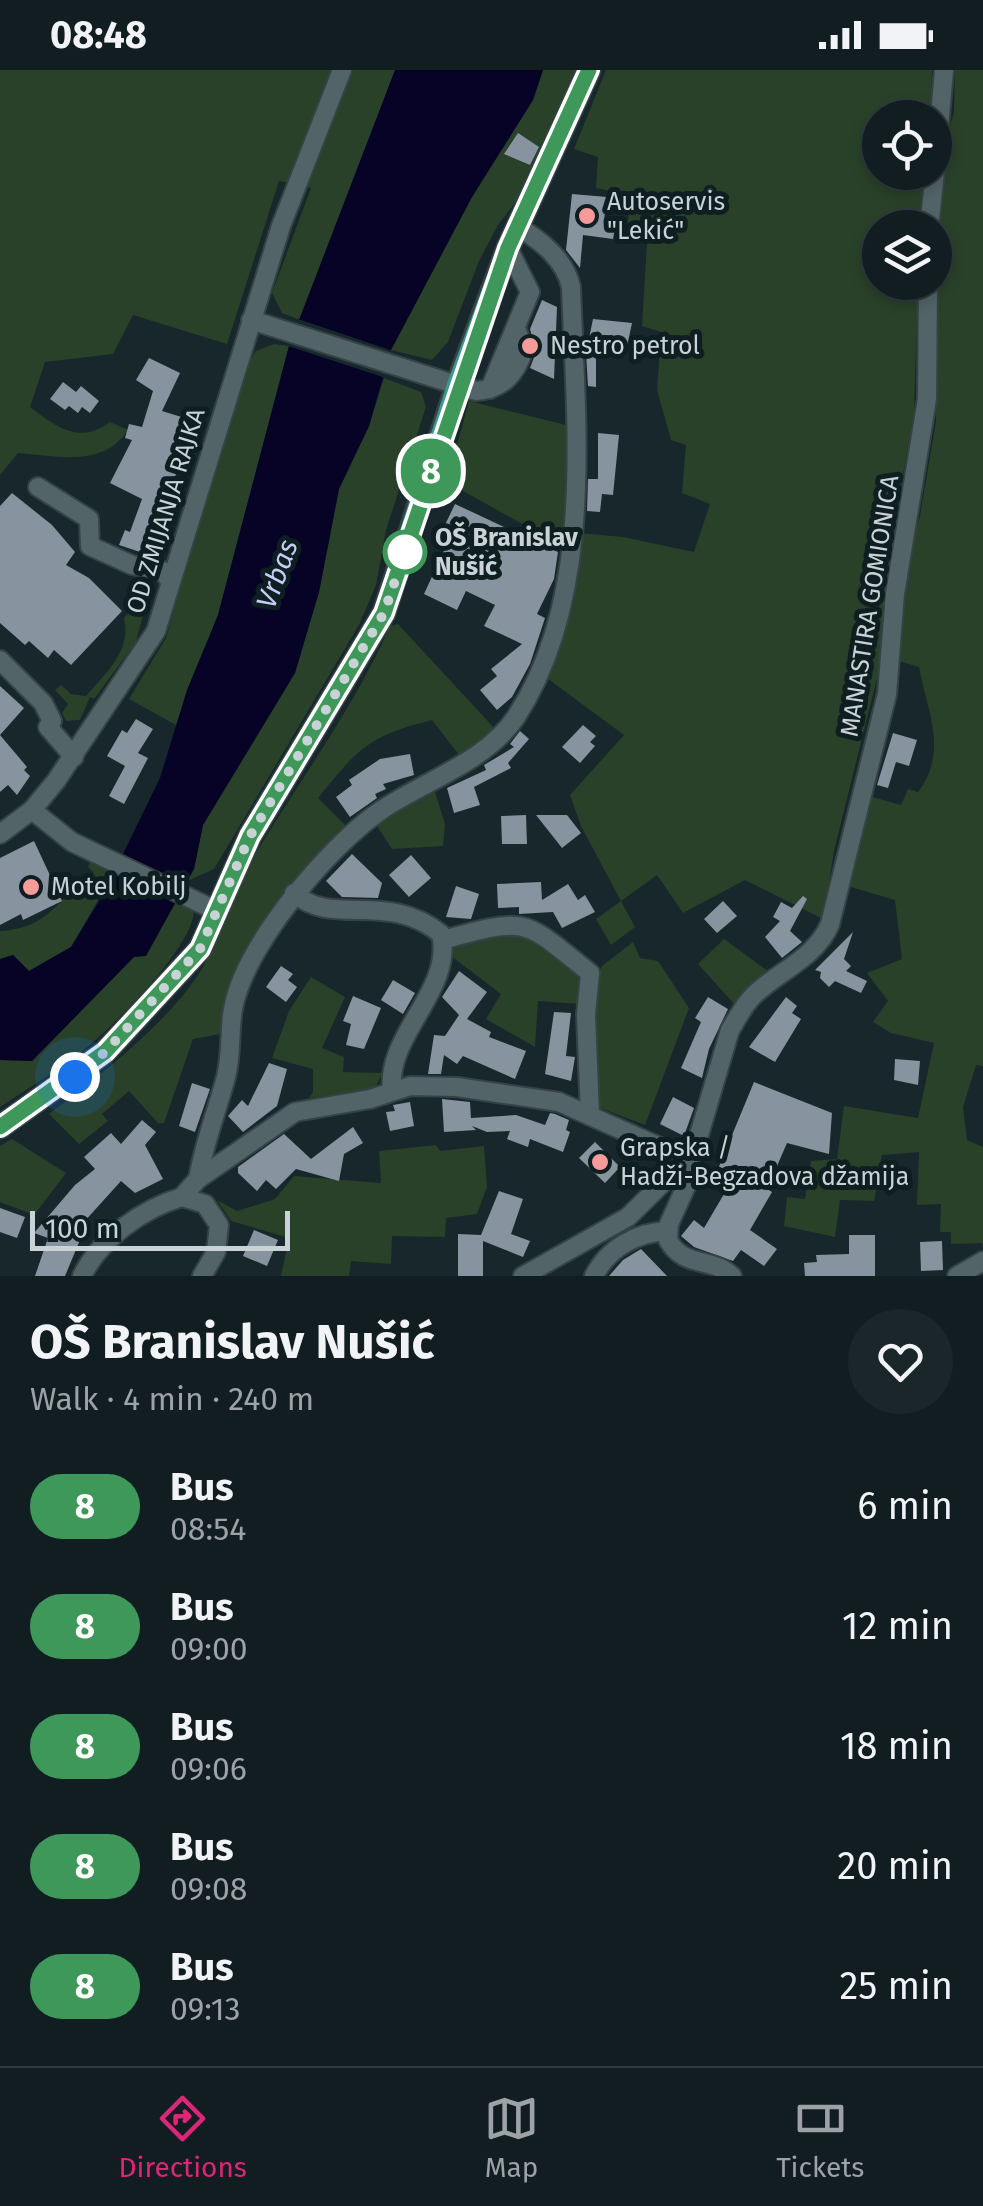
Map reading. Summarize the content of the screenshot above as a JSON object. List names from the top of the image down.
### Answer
{
  "streets": {
    "street": ["OD ZMIJANJA RAJKA", "MANASTIRA GOMIONICA"]
  },
  "water": ["Vrbas"],
  "places": [
    "Autoservis \"Lekić\"",
    "Nestro petrol",
    "OŠ Branislav Nušić",
    "Motel Kobilj",
    "Grapska / Hadži-Begzadova džamija"
  ],
  "lines": ["bus line 8"],
  "scale_bar": "100 m",
  "page": {
    "status": "08:48",
    "on_map": "8",
    "scale": "100 m",
    "heading": ["OŠ Branislav Nušić", "Walk · 4 min · 240 m"],
    "list": [
      {
        "mark": "8",
        "name": "Bus",
        "note": "08:54",
        "value": "6 min"
      },
      {
        "mark": "8",
        "name": "Bus",
        "note": "09:00",
        "value": "12 min"
      },
      {
        "mark": "8",
        "name": "Bus",
        "note": "09:06",
        "value": "18 min"
      },
      {
        "mark": "8",
        "name": "Bus",
        "note": "09:08",
        "value": "20 min"
      },
      {
        "mark": "8",
        "name": "Bus",
        "note": "09:13",
        "value": "25 min"
      }
    ],
    "tabs": ["Directions", "Map", "Tickets"]
  }
}
